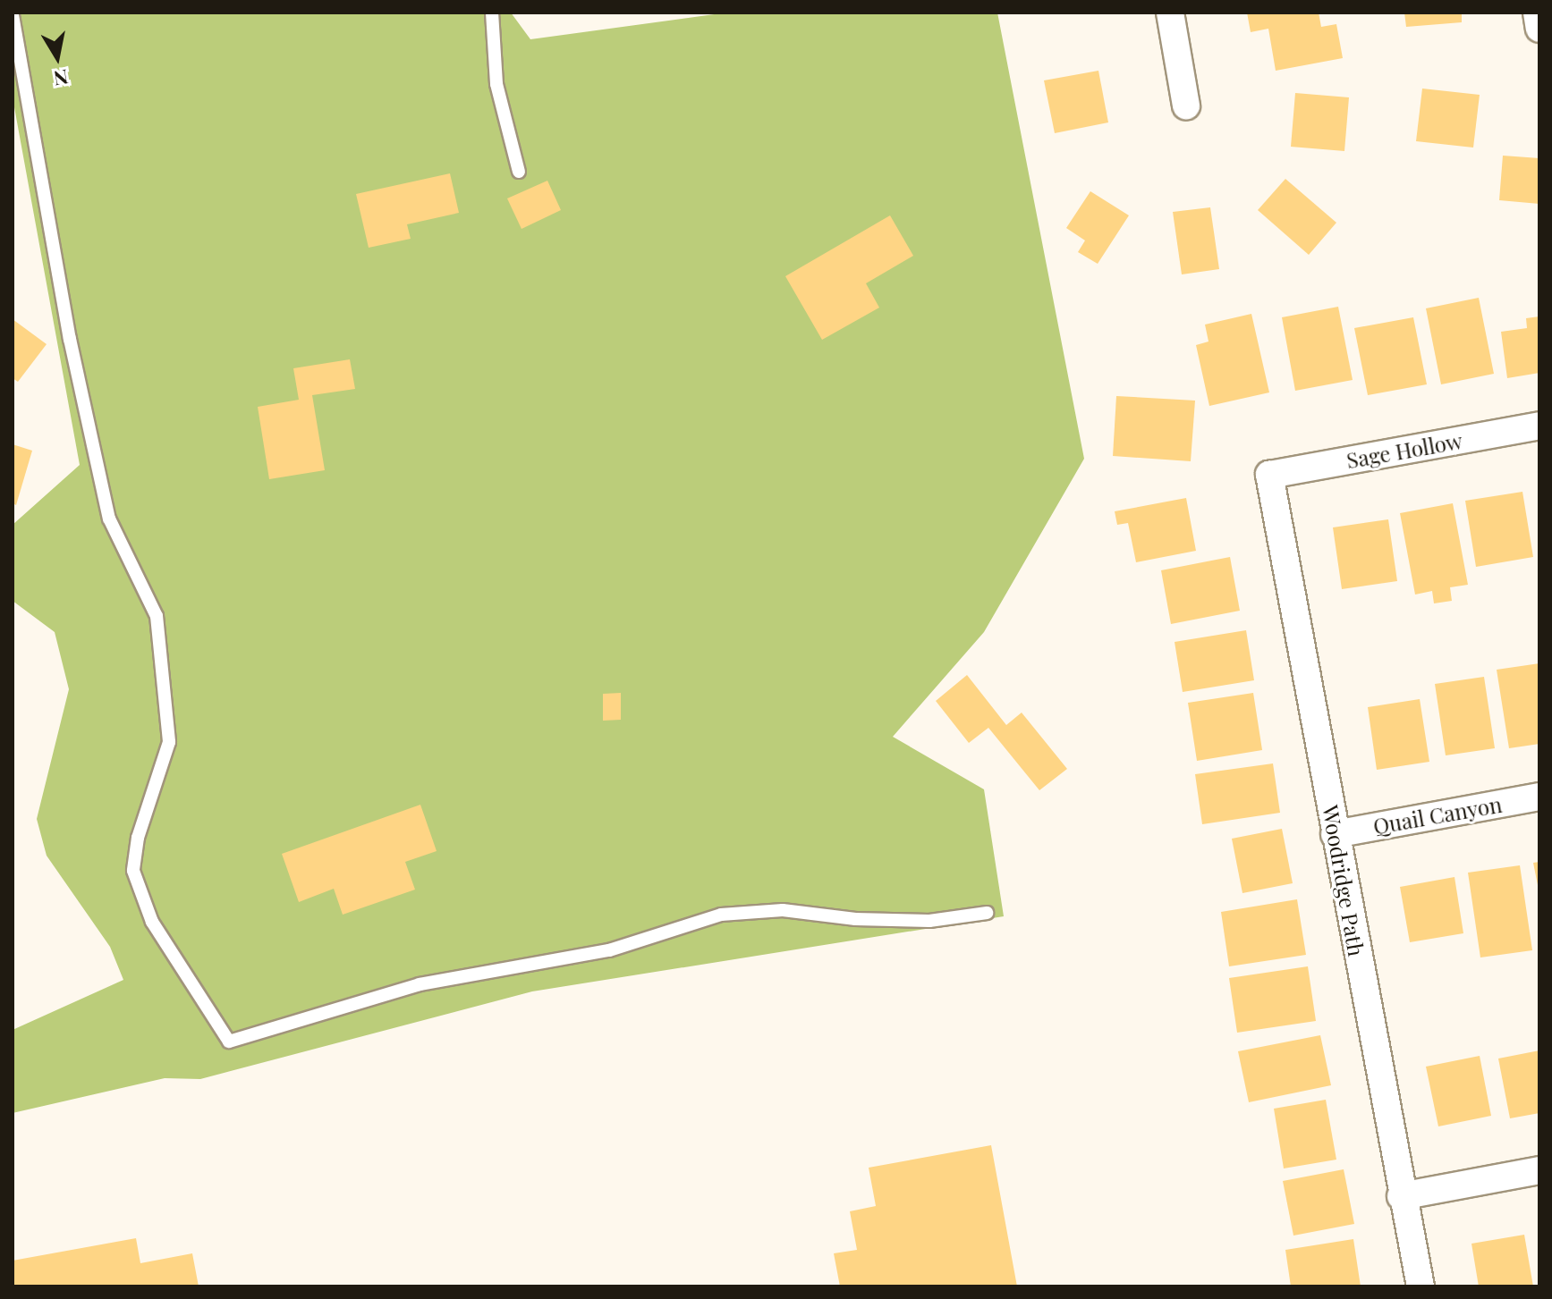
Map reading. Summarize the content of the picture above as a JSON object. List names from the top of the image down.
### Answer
{
  "streets": {
    "street": ["Sage Hollow", "Quail Canyon", "Woodridge Path"]
  },
  "crossings": [
    ["Sage Hollow", "Woodridge Path"],
    ["Quail Canyon", "Woodridge Path"]
  ],
  "north": "bottom"
}
